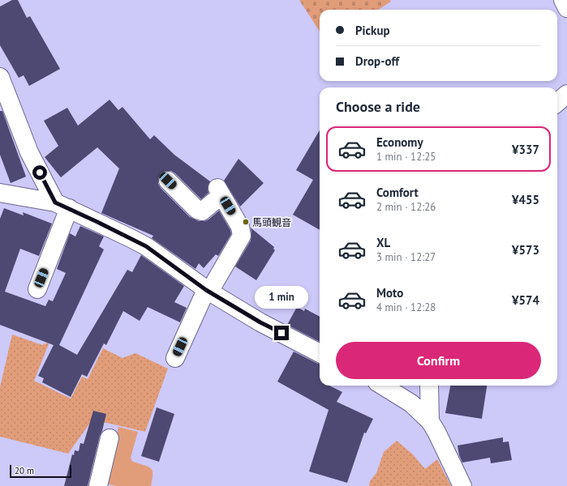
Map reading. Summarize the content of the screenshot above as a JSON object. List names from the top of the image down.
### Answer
{
  "places": ["馬頭観音"],
  "scale_bar": "20 m",
  "page": {
    "banner": ["Pickup", "Drop-off"],
    "heading": "Choose a ride",
    "list": [
      {
        "name": "Economy",
        "note": "1 min · 12:25",
        "value": "¥337"
      },
      {
        "name": "Comfort",
        "note": "2 min · 12:26",
        "value": "¥455"
      },
      {
        "name": "XL",
        "note": "3 min · 12:27",
        "value": "¥573"
      },
      {
        "name": "Moto",
        "note": "4 min · 12:28",
        "value": "¥574"
      }
    ],
    "bubble": "1 min",
    "buttons": "Confirm",
    "scale": "20 m"
  }
}
